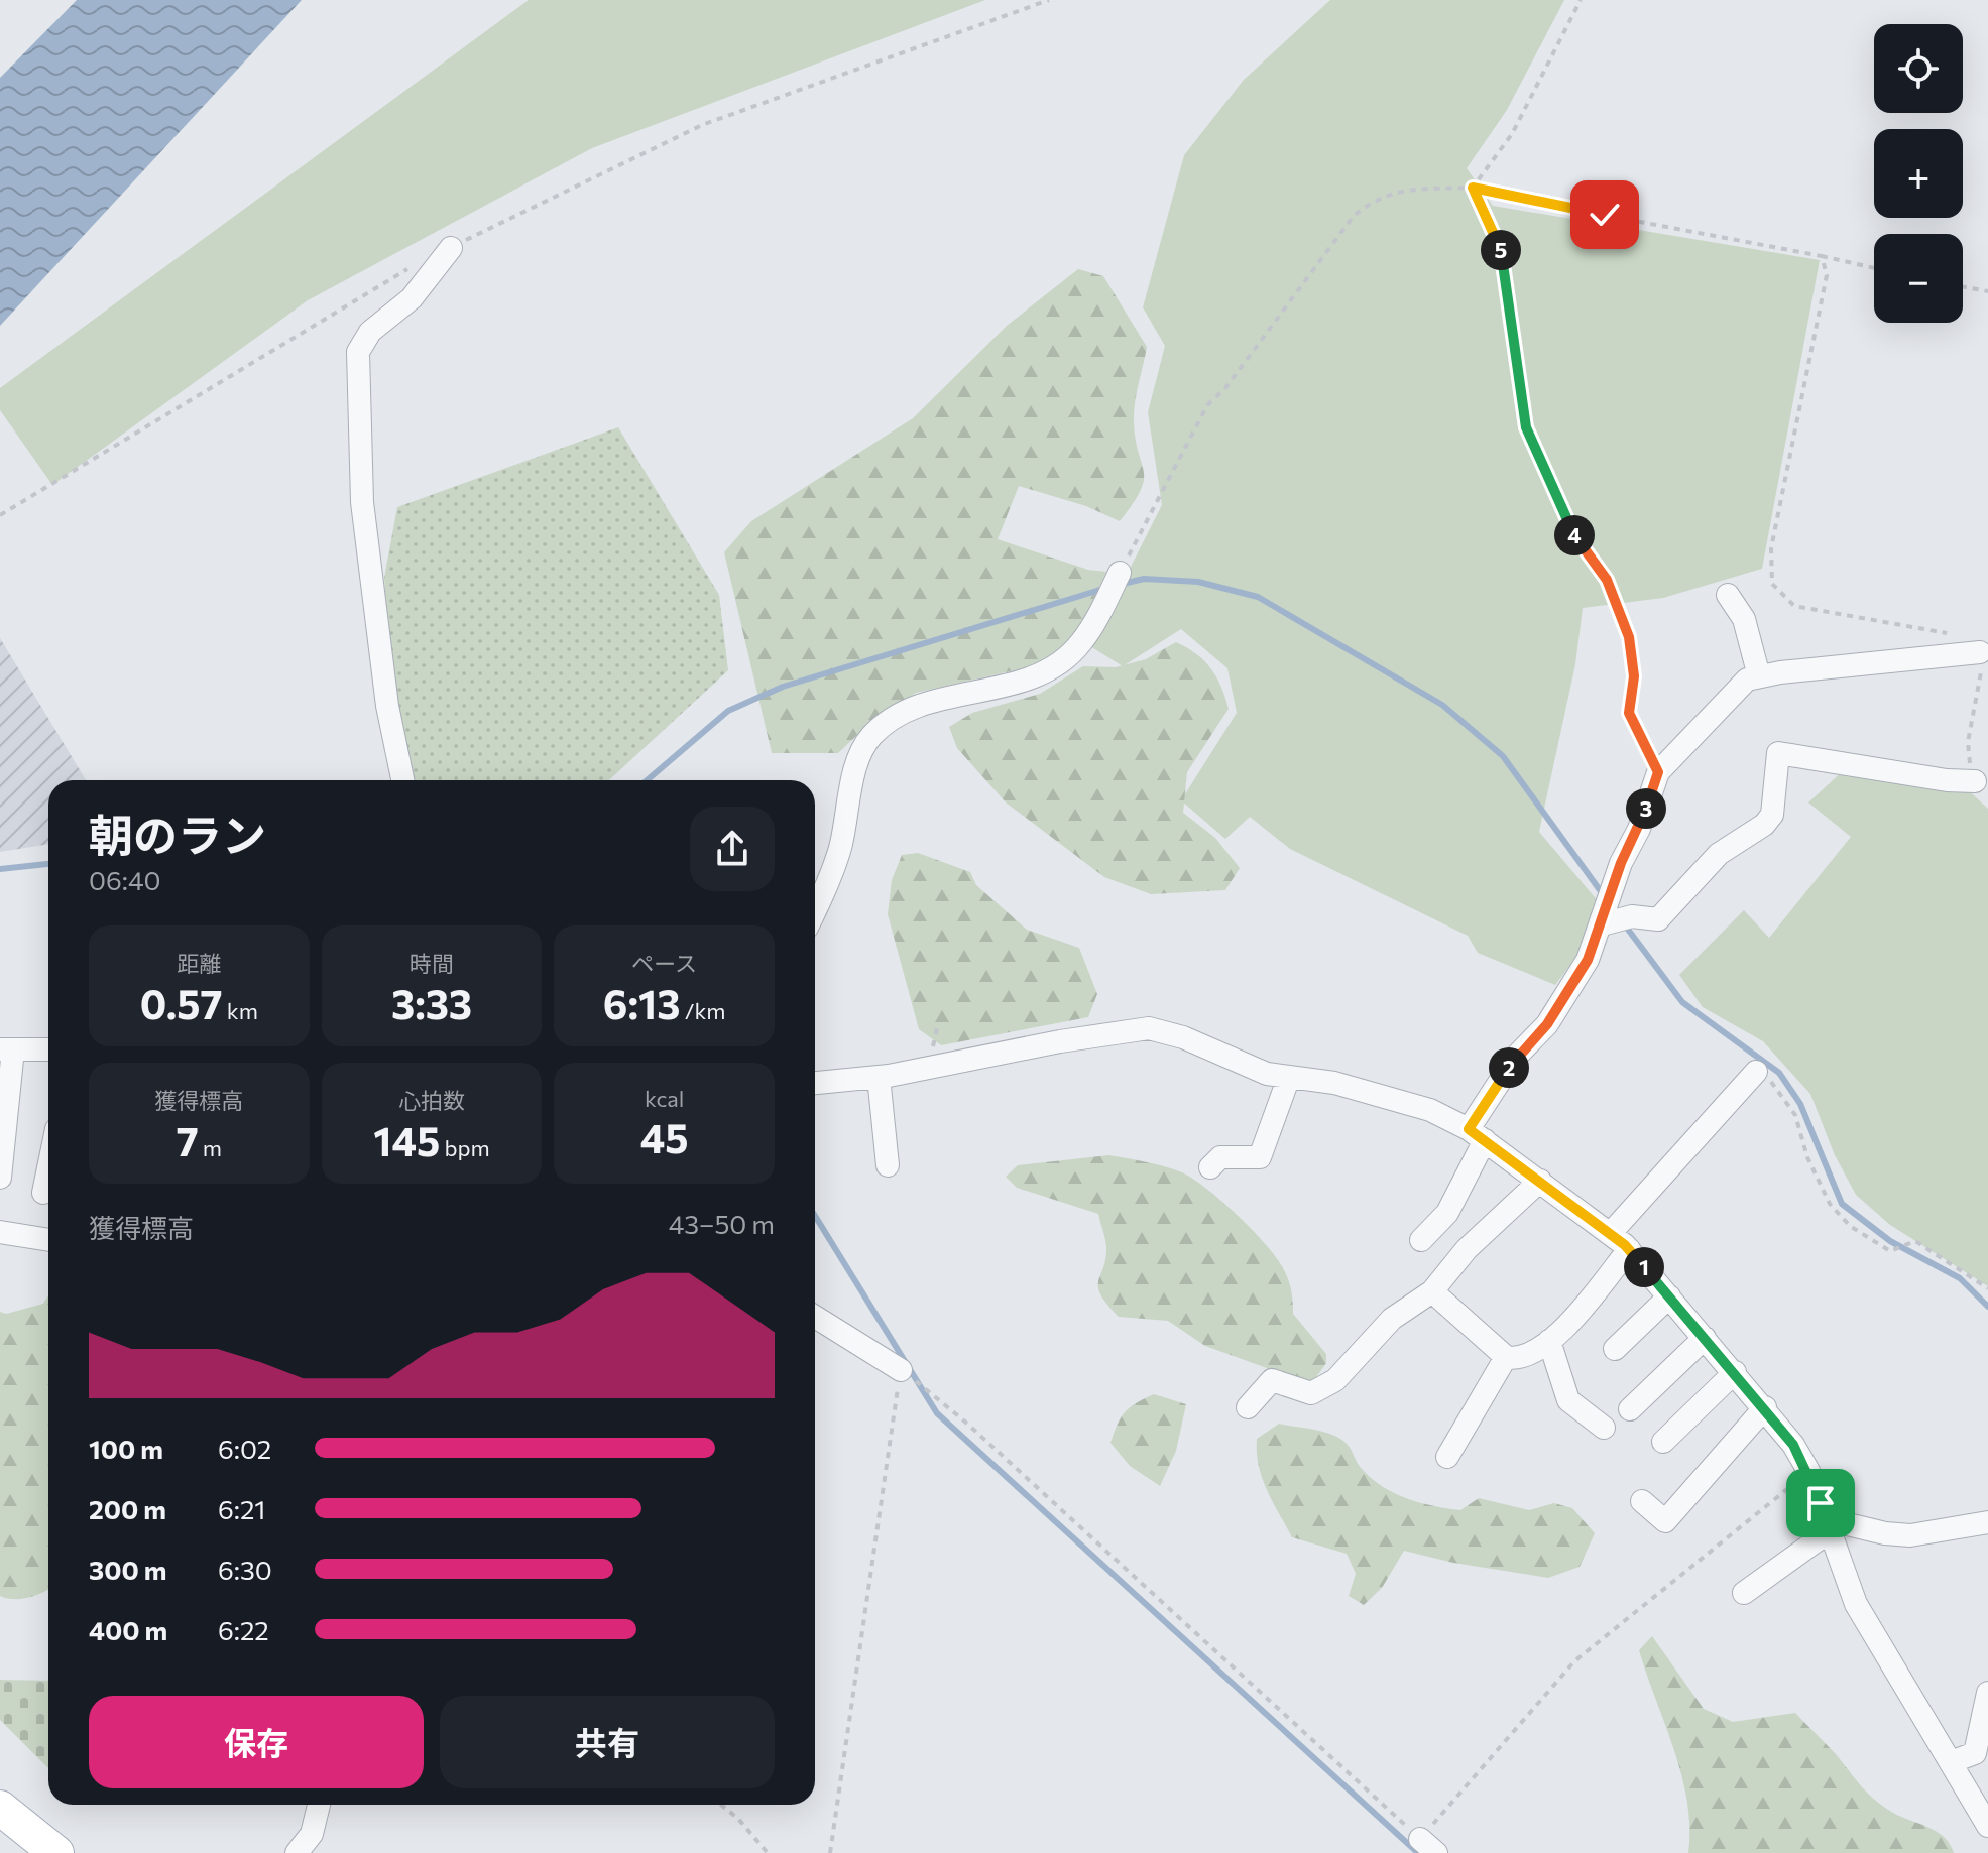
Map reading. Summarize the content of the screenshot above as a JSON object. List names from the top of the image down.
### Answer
{
  "page": {
    "map_buttons": ["+", "−"],
    "pins": [
      "5",
      "4",
      "3",
      "2",
      "1"
    ],
    "heading": ["朝のラン", "06:40"],
    "stats": [
      ["距離", "0.57 km"],
      ["時間", "3:33"],
      ["ペース", "6:13 /km"],
      ["獲得標高", "7 m"],
      ["心拍数", "145 bpm"],
      ["kcal", "45"]
    ],
    "chart": ["獲得標高", "43–50 m"],
    "list": [
      {
        "name": "100 m",
        "note": "6:02"
      },
      {
        "name": "200 m",
        "note": "6:21"
      },
      {
        "name": "300 m",
        "note": "6:30"
      },
      {
        "name": "400 m",
        "note": "6:22"
      }
    ],
    "buttons": ["保存", "共有"]
  }
}
